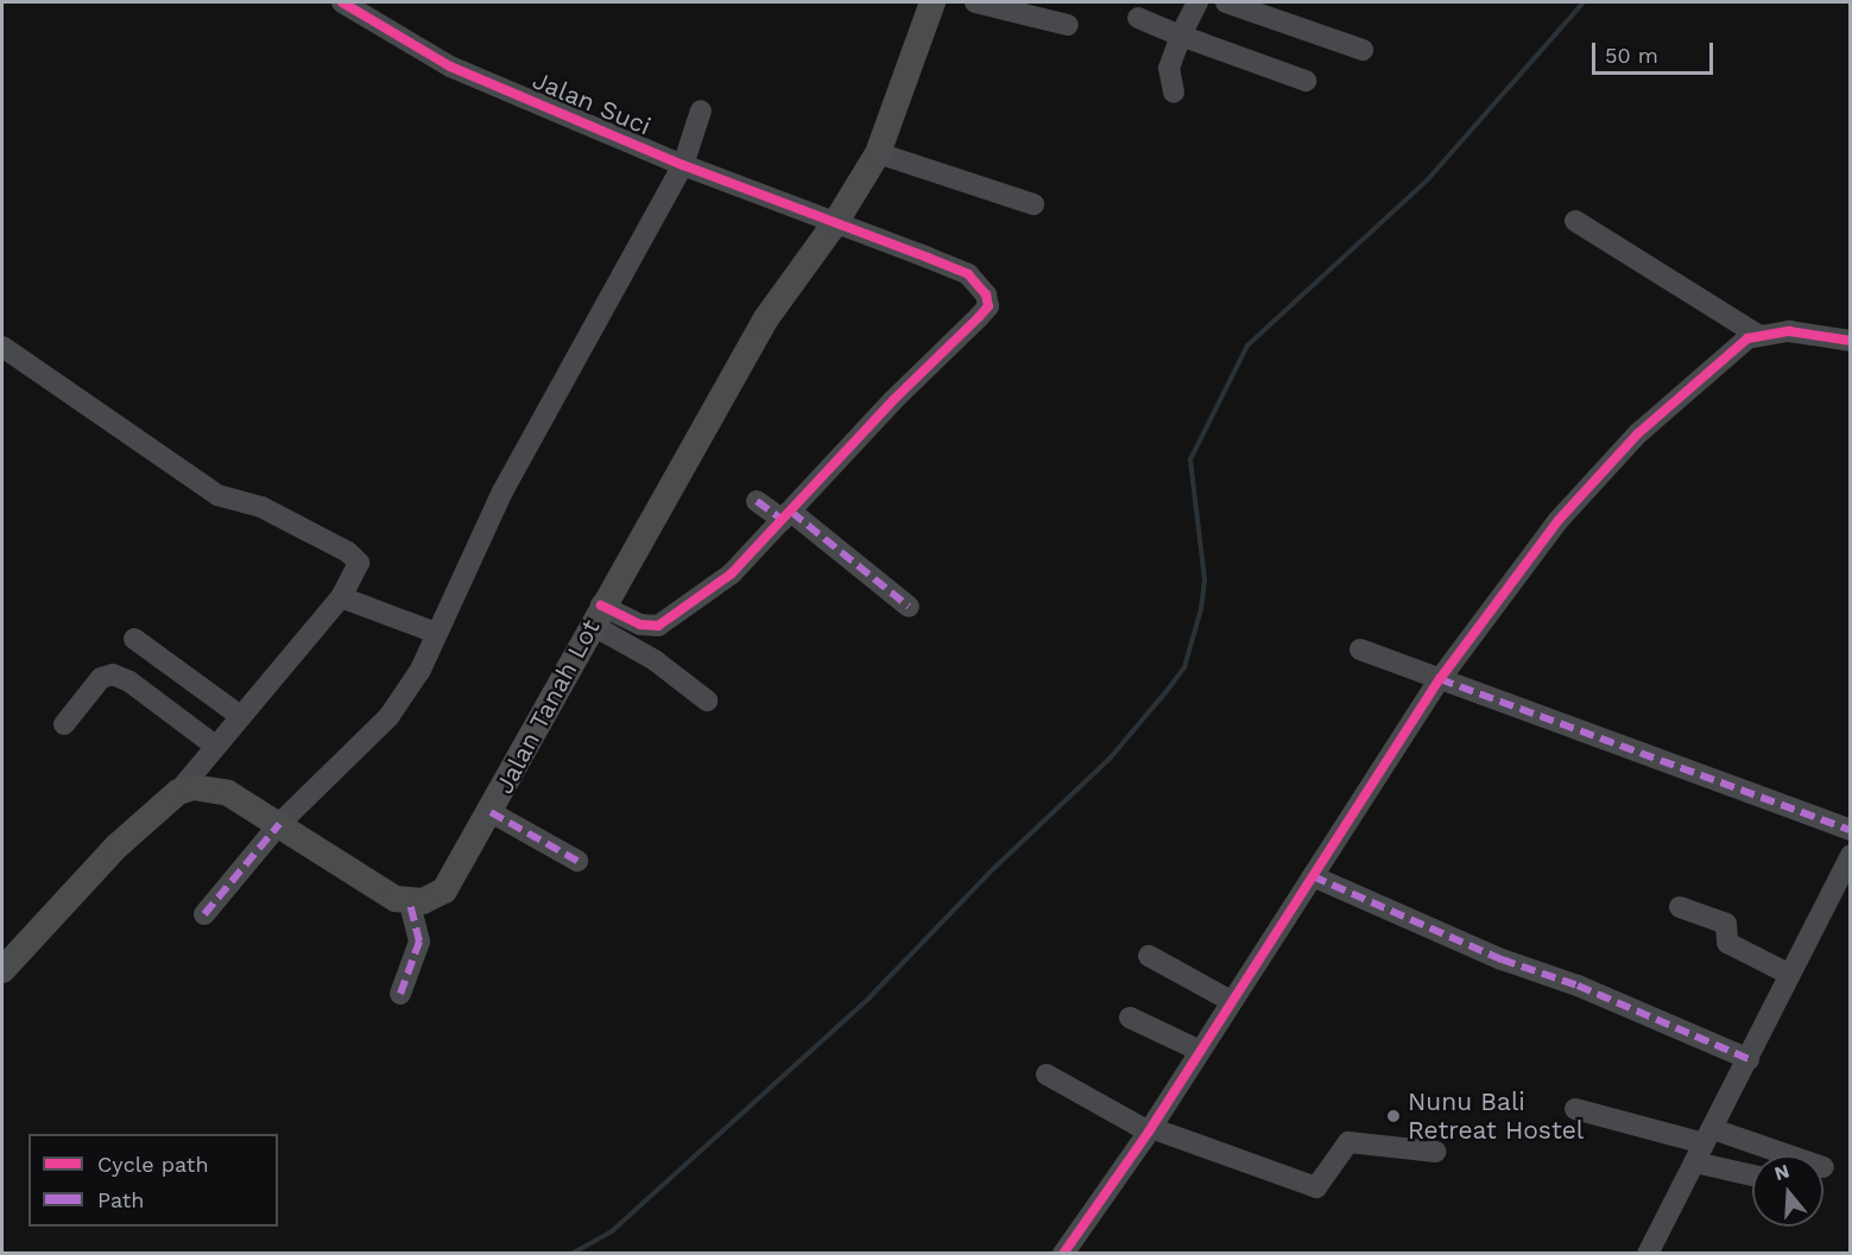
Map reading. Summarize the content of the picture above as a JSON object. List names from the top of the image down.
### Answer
{
  "streets": {
    "main road": ["Jalan Tanah Lot"],
    "street": ["Jalan Suci"]
  },
  "crossings": [
    ["Jalan Suci", "Jalan Tanah Lot"]
  ],
  "places": ["Nunu Bali Retreat Hostel"],
  "legend": ["Cycle path", "Path"],
  "scale_bar": "50 m",
  "north": "top"
}
